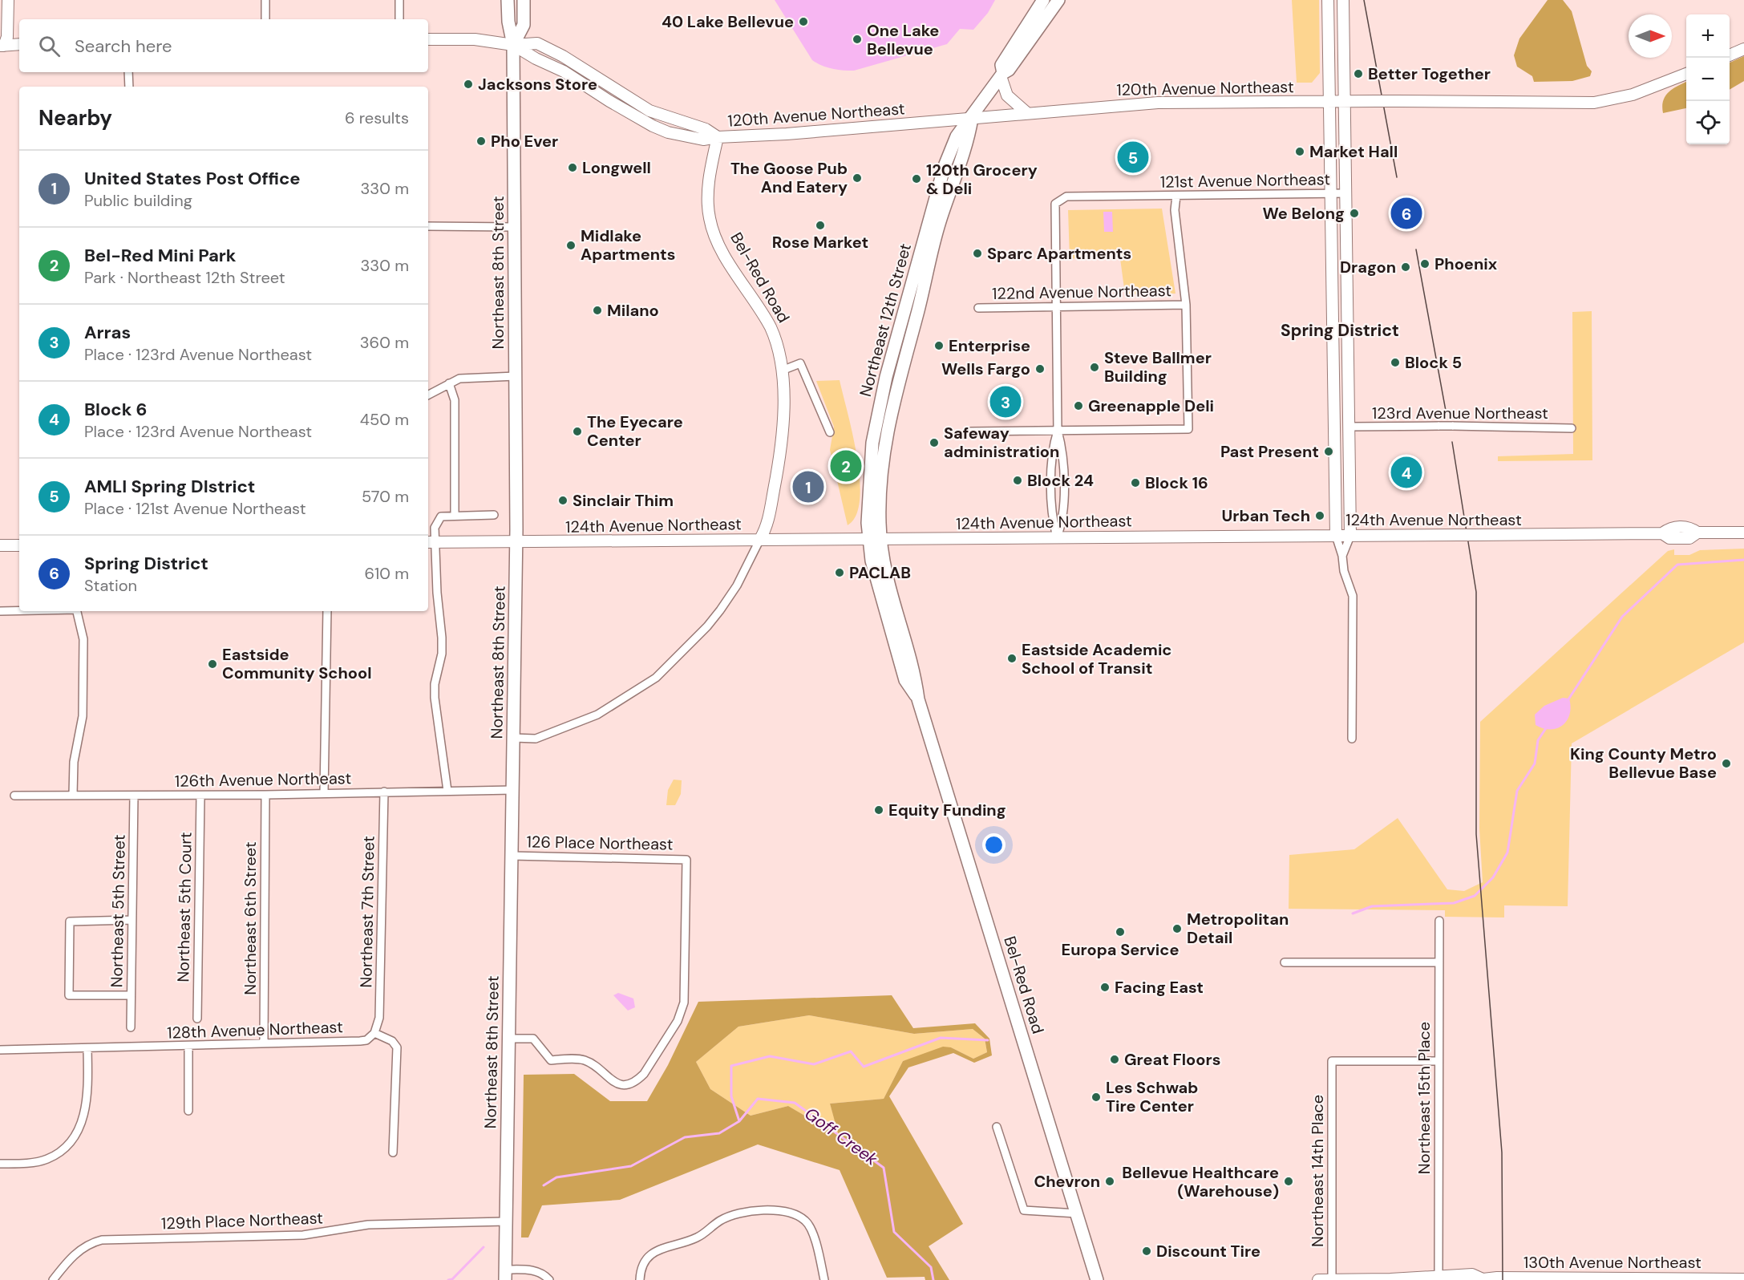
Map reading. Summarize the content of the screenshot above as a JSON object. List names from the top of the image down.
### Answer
{
  "streets": {
    "main road": ["Northeast 8th Street", "Bel-Red Road", "Northeast 12th Street"],
    "street": [
      "120th Avenue Northeast",
      "121st Avenue Northeast",
      "122nd Avenue Northeast",
      "123rd Avenue Northeast",
      "124th Avenue Northeast",
      "126th Avenue Northeast",
      "126 Place Northeast",
      "Northeast 5th Court",
      "Northeast 5th Street",
      "Northeast 7th Street",
      "Northeast 6th Street",
      "128th Avenue Northeast",
      "Northeast 15th Place",
      "Northeast 14th Place",
      "129th Place Northeast",
      "130th Avenue Northeast"
    ]
  },
  "crossings": [
    ["120th Avenue Northeast", "Northeast 8th Street"],
    ["120th Avenue Northeast", "Bel-Red Road"],
    ["120th Avenue Northeast", "Northeast 12th Street"],
    ["121st Avenue Northeast", "122nd Avenue Northeast"],
    ["Northeast 8th Street", "124th Avenue Northeast"],
    ["Northeast 8th Street", "126th Avenue Northeast"],
    ["Northeast 8th Street", "126 Place Northeast"],
    ["Northeast 8th Street", "129th Place Northeast"],
    ["Bel-Red Road", "Northeast 12th Street"],
    ["Bel-Red Road", "124th Avenue Northeast"],
    ["Northeast 12th Street", "124th Avenue Northeast"],
    ["126th Avenue Northeast", "Northeast 5th Court"],
    ["126th Avenue Northeast", "Northeast 5th Street"],
    ["126th Avenue Northeast", "Northeast 7th Street"],
    ["126th Avenue Northeast", "Northeast 6th Street"],
    ["Northeast 7th Street", "128th Avenue Northeast"],
    ["Northeast 6th Street", "128th Avenue Northeast"],
    ["Northeast 15th Place", "Northeast 14th Place"],
    ["Northeast 15th Place", "130th Avenue Northeast"],
    ["Northeast 14th Place", "130th Avenue Northeast"]
  ],
  "districts": ["Spring District"],
  "water": ["Goff Creek"],
  "places": [
    "40 Lake Bellevue",
    "One Lake Bellevue",
    "Better Together",
    "Jacksons Store",
    "Pho Ever",
    "Market Hall",
    "Longwell",
    "The Goose Pub And Eatery",
    "120th Grocery & Deli",
    "We Belong",
    "Rose Market",
    "Midlake Apartments",
    "Sparc Apartments",
    "Phoenix",
    "Dragon",
    "Milano",
    "Enterprise",
    "Block 5",
    "Steve Ballmer Building",
    "Wells Fargo",
    "Greenapple Deli",
    "The Eyecare Center",
    "Safeway administration",
    "Past Present",
    "Block 24",
    "Block 16",
    "Sinclair Thim",
    "Urban Tech",
    "PACLAB",
    "Eastside Academic School of Transit",
    "Eastside Community School",
    "King County Metro Bellevue Base",
    "Equity Funding",
    "Metropolitan Detail",
    "Europa Service",
    "Facing East",
    "Great Floors",
    "Les Schwab Tire Center",
    "Chevron",
    "Bellevue Healthcare (Warehouse)",
    "Discount Tire"
  ],
  "north": "right",
  "page": {
    "map_buttons": ["+", "−"],
    "search": "Search here",
    "heading": ["Nearby", "6 results"],
    "pins": [
      "5",
      "6",
      "3",
      "2",
      "4",
      "1"
    ],
    "list": [
      {
        "mark": "1",
        "name": "United States Post Office",
        "note": "Public building",
        "value": "330 m"
      },
      {
        "mark": "2",
        "name": "Bel-Red Mini Park",
        "note": "Park · Northeast 12th Street",
        "value": "330 m"
      },
      {
        "mark": "3",
        "name": "Arras",
        "note": "Place · 123rd Avenue Northeast",
        "value": "360 m"
      },
      {
        "mark": "4",
        "name": "Block 6",
        "note": "Place · 123rd Avenue Northeast",
        "value": "450 m"
      },
      {
        "mark": "5",
        "name": "AMLI Spring DIstrict",
        "note": "Place · 121st Avenue Northeast",
        "value": "570 m"
      },
      {
        "mark": "6",
        "name": "Spring District",
        "note": "Station",
        "value": "610 m"
      }
    ]
  }
}
